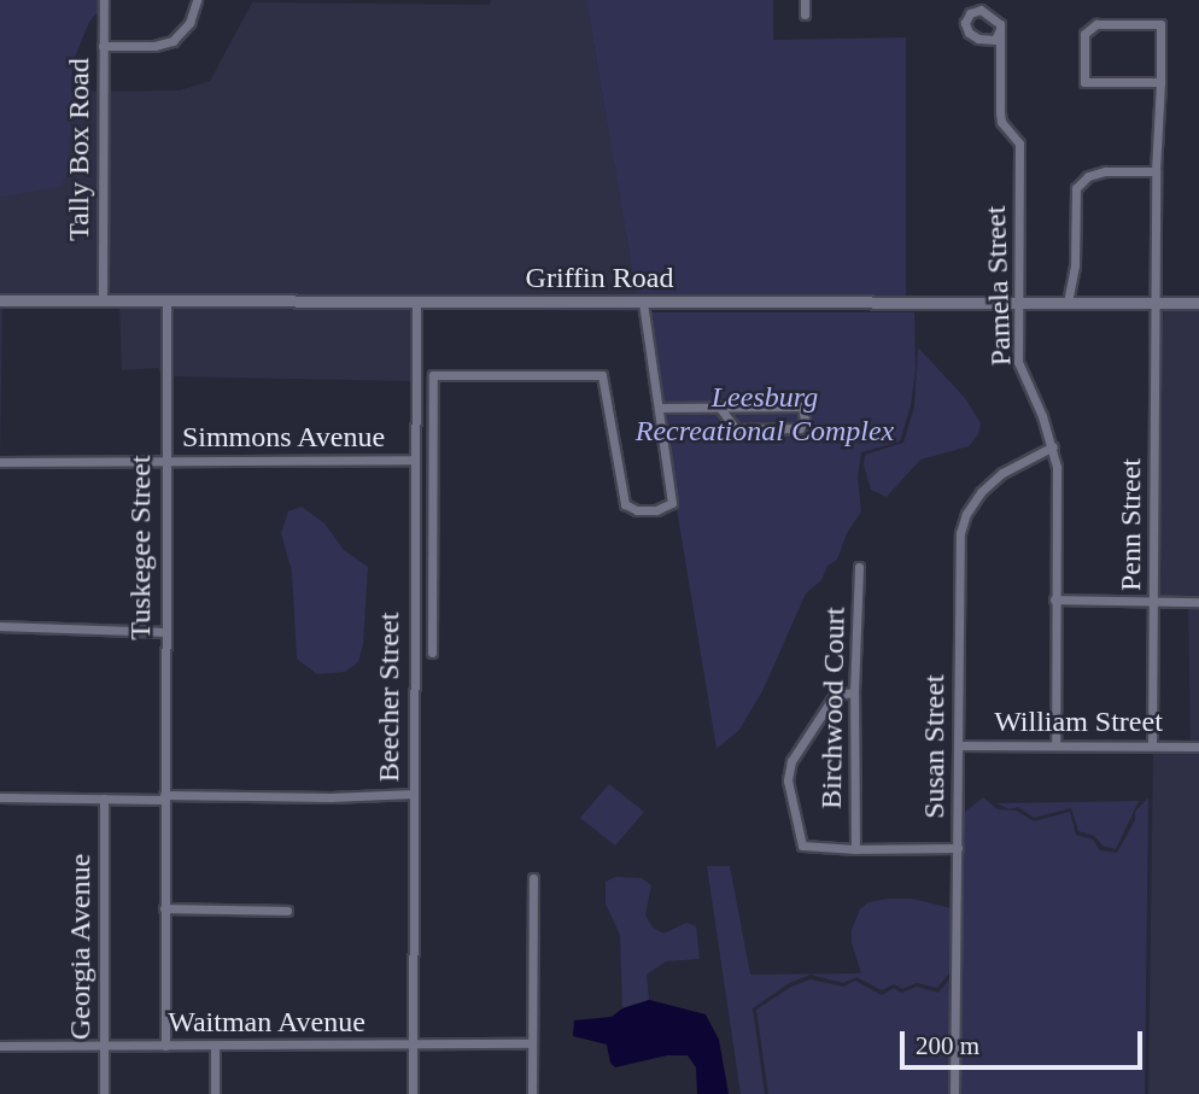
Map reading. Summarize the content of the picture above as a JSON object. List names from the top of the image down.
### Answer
{
  "streets": {
    "street": [
      "Tally Box Road",
      "Griffin Road",
      "Pamela Street",
      "Simmons Avenue",
      "Penn Street",
      "Tuskegee Street",
      "Beecher Street",
      "Birchwood Court",
      "William Street",
      "Susan Street",
      "Georgia Avenue",
      "Waitman Avenue"
    ]
  },
  "crossings": [
    ["Tally Box Road", "Griffin Road"],
    ["Griffin Road", "Pamela Street"],
    ["Griffin Road", "Penn Street"],
    ["Griffin Road", "Tuskegee Street"],
    ["Griffin Road", "Beecher Street"],
    ["Pamela Street", "William Street"],
    ["Pamela Street", "Susan Street"],
    ["Simmons Avenue", "Tuskegee Street"],
    ["Simmons Avenue", "Beecher Street"],
    ["Penn Street", "William Street"],
    ["Tuskegee Street", "Waitman Avenue"],
    ["Beecher Street", "Waitman Avenue"],
    ["William Street", "Susan Street"],
    ["Georgia Avenue", "Waitman Avenue"]
  ],
  "parks": ["Leesburg Recreational Complex"],
  "scale_bar": "200 m"
}
